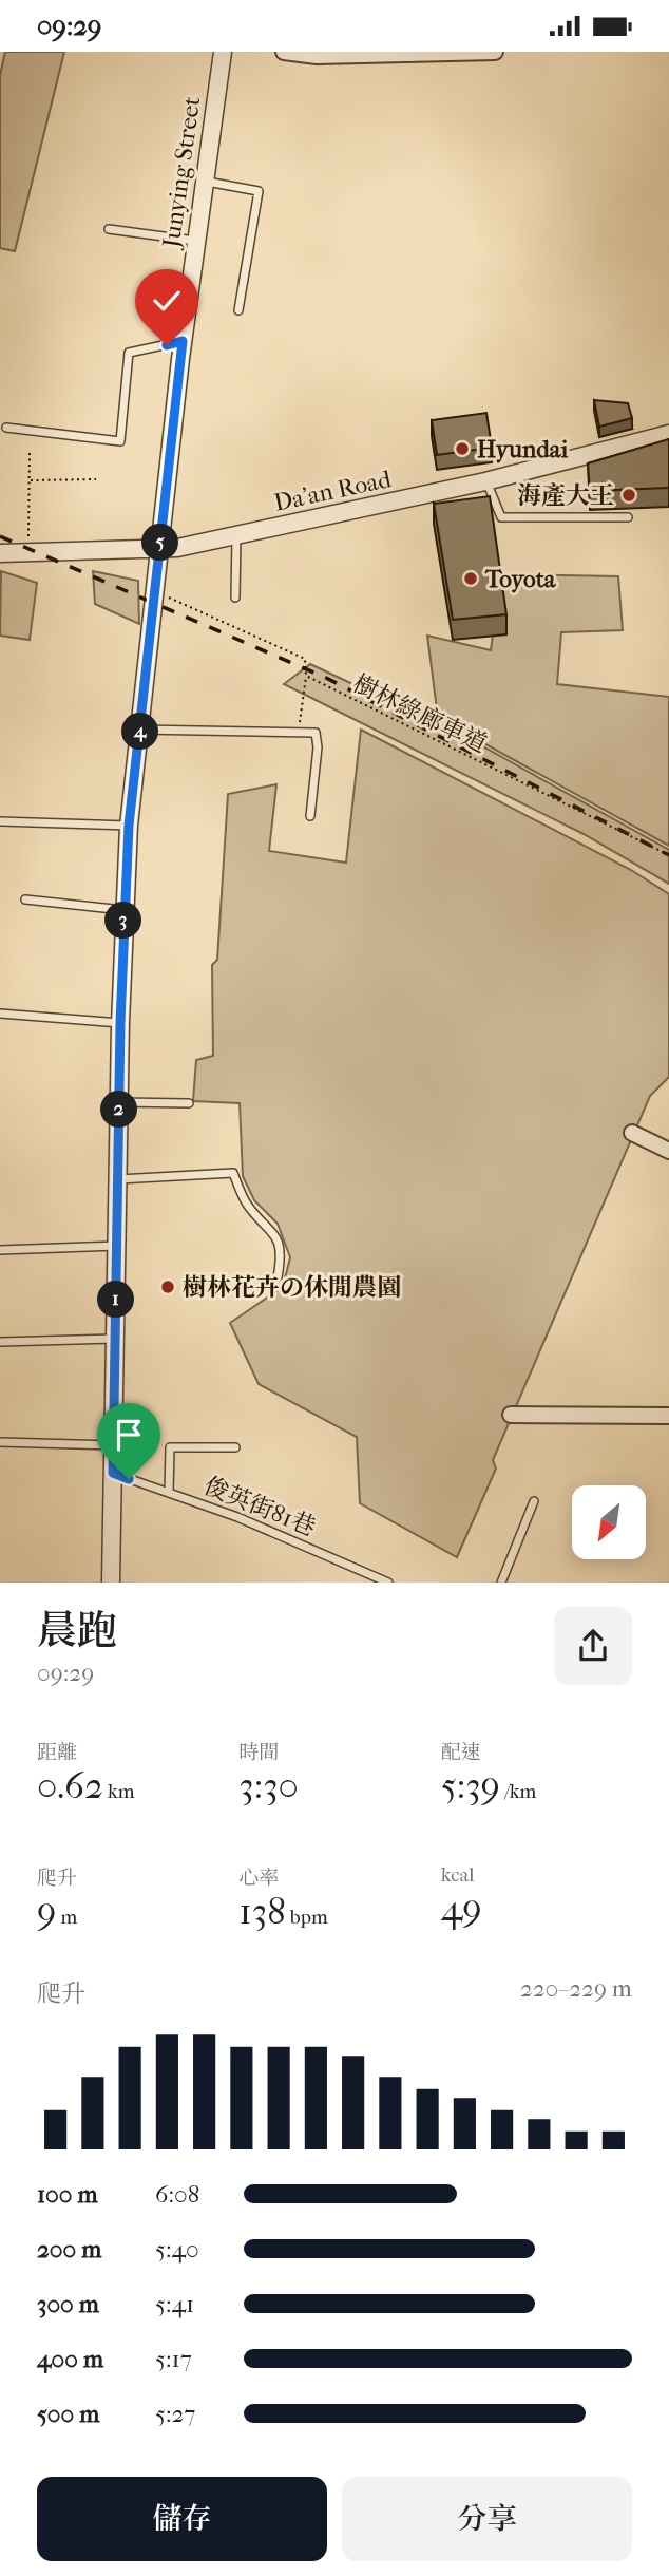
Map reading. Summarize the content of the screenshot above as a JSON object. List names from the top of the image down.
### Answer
{
  "streets": {
    "street": ["Junying Street", "Da'an Road"],
    "lane": ["俊英街81巷"],
    "path": ["樹林綠廊車道"]
  },
  "crossings": [
    ["Junying Street", "Da'an Road"],
    ["Junying Street", "俊英街81巷"]
  ],
  "places": [
    "Hyundai",
    "海產大王",
    "Toyota",
    "樹林花卉の休閒農園"
  ],
  "north": "bottom left",
  "page": {
    "status": "09:29",
    "pins": [
      "5",
      "4",
      "3",
      "2",
      "1"
    ],
    "heading": ["晨跑", "09:29"],
    "stats": [
      ["距離", "0.62 km"],
      ["時間", "3:30"],
      ["配速", "5:39 /km"],
      ["爬升", "9 m"],
      ["心率", "138 bpm"],
      ["kcal", "49"]
    ],
    "chart": ["爬升", "220–229 m"],
    "list": [
      {
        "name": "100 m",
        "note": "6:08"
      },
      {
        "name": "200 m",
        "note": "5:40"
      },
      {
        "name": "300 m",
        "note": "5:41"
      },
      {
        "name": "400 m",
        "note": "5:17"
      },
      {
        "name": "500 m",
        "note": "5:27"
      }
    ],
    "buttons": ["儲存", "分享"]
  }
}
